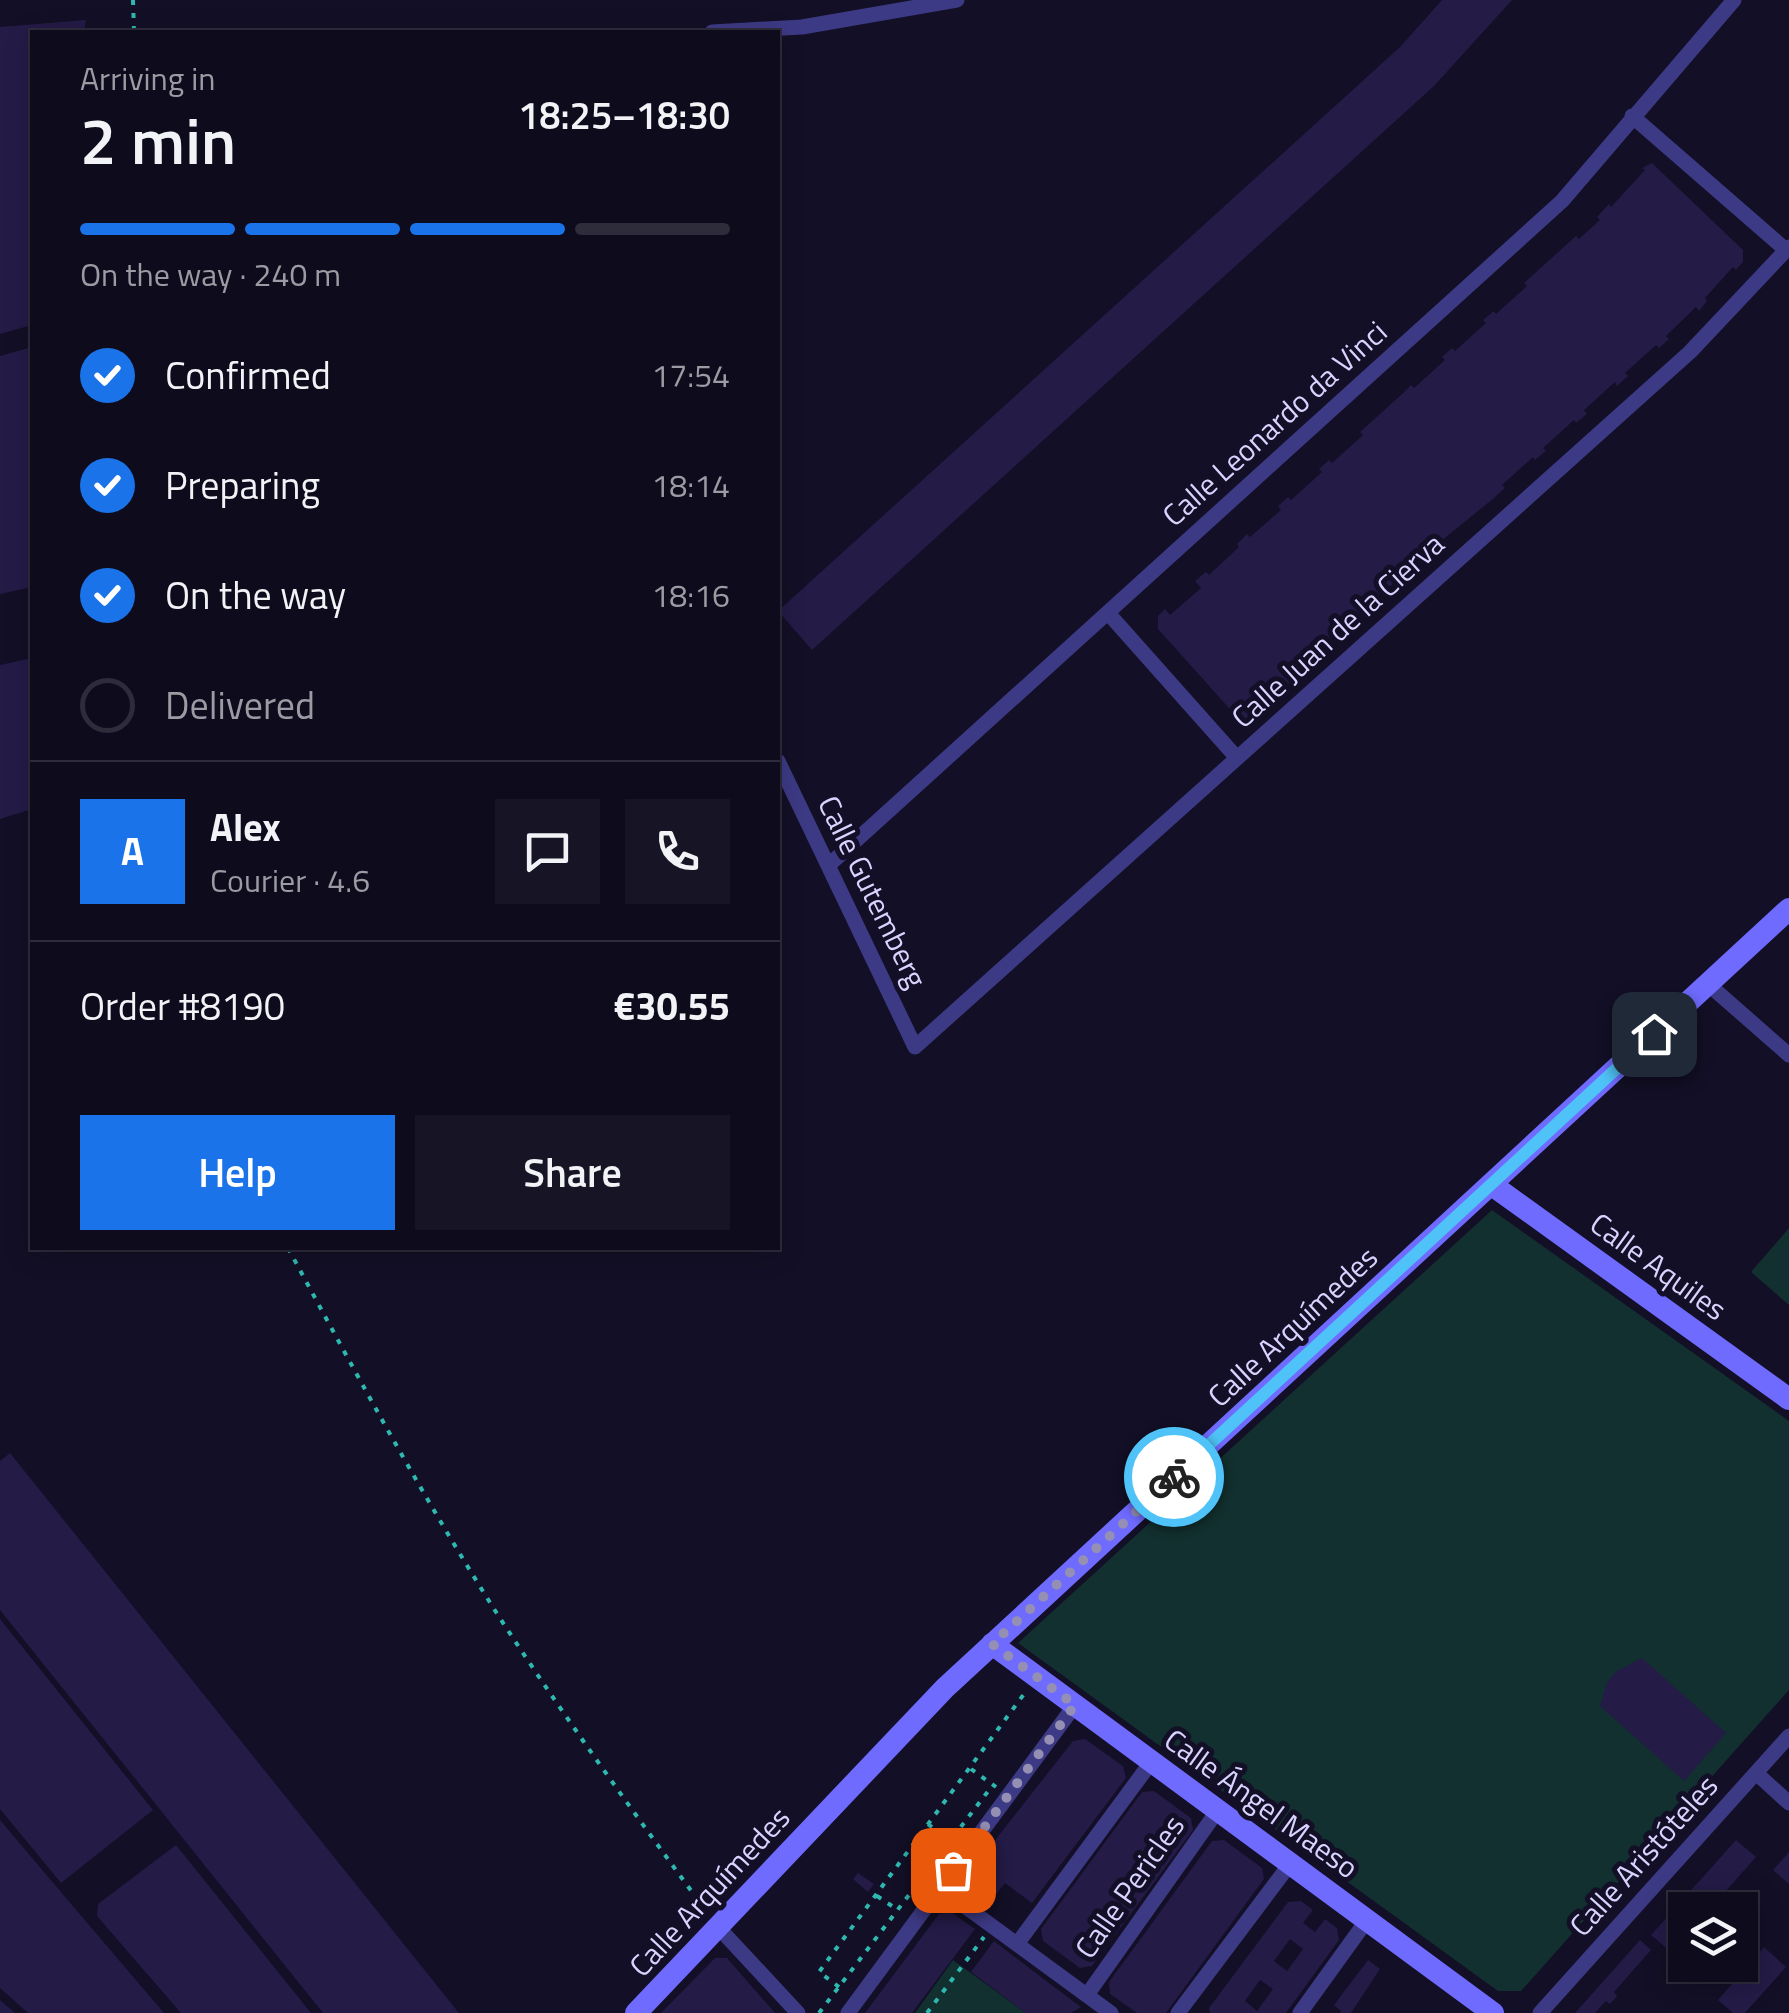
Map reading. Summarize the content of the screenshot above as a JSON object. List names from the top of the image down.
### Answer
{
  "streets": {
    "street": [
      "Calle Leonardo da Vinci",
      "Calle Juan de la Cierva",
      "Calle Gutemberg",
      "Calle Aquiles",
      "Calle Arquímedes",
      "Calle Ángel Maeso",
      "Calle Aristóteles",
      "Calle Pericles"
    ]
  },
  "crossings": [
    ["Calle Leonardo da Vinci", "Calle Gutemberg"],
    ["Calle Juan de la Cierva", "Calle Gutemberg"],
    ["Calle Aquiles", "Calle Arquímedes"],
    ["Calle Arquímedes", "Calle Ángel Maeso"],
    ["Calle Ángel Maeso", "Calle Pericles"]
  ],
  "page": {
    "heading": ["2 min", "Arriving in", "18:25–18:30"],
    "panel": [
      "Alex",
      "Courier · 4.6",
      "Order #8190",
      "€30.55"
    ],
    "bar": "On the way · 240 m",
    "list": [
      ["Confirmed", "17:54"],
      ["Preparing", "18:14"],
      ["On the way", "18:16"],
      "Delivered"
    ],
    "round": "A",
    "buttons": ["Help", "Share"]
  }
}
